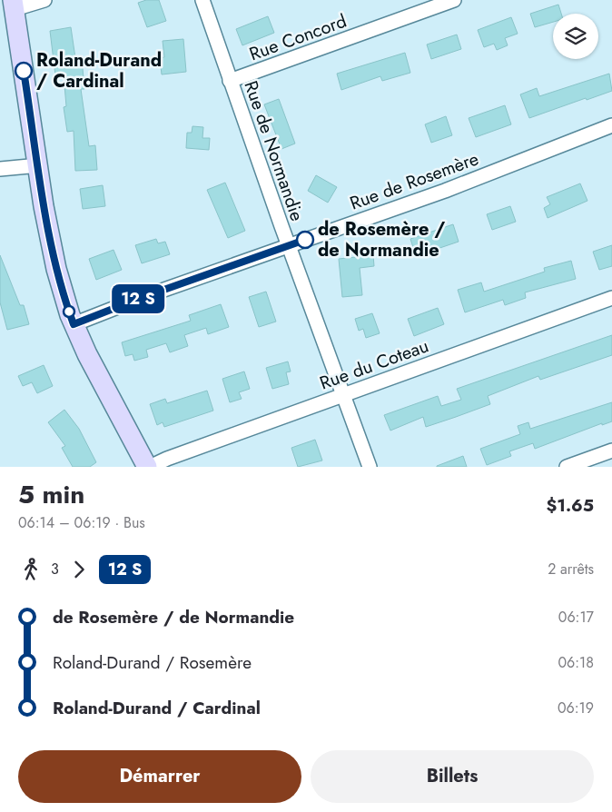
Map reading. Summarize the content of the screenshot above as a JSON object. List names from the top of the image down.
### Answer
{
  "streets": {
    "street": [
      "Rue Concord",
      "Rue de Normandie",
      "Rue de Rosemère",
      "Rue du Coteau"
    ]
  },
  "crossings": [
    ["Rue Concord", "Rue de Normandie"],
    ["Rue de Normandie", "Rue de Rosemère"],
    ["Rue de Normandie", "Rue du Coteau"]
  ],
  "places": ["Roland-Durand / Cardinal", "de Rosemère / de Normandie"],
  "page": {
    "on_map": "12 S",
    "heading": ["5 min", "06:14 – 06:19 · Bus", "$1.65"],
    "legs": ["3", "12 S", "2 arrêts"],
    "list": [
      {
        "name": "de Rosemère / de Normandie",
        "value": "06:17"
      },
      {
        "name": "Roland-Durand / Rosemère",
        "value": "06:18"
      },
      {
        "name": "Roland-Durand / Cardinal",
        "value": "06:19"
      }
    ],
    "buttons": ["Démarrer", "Billets"]
  }
}
